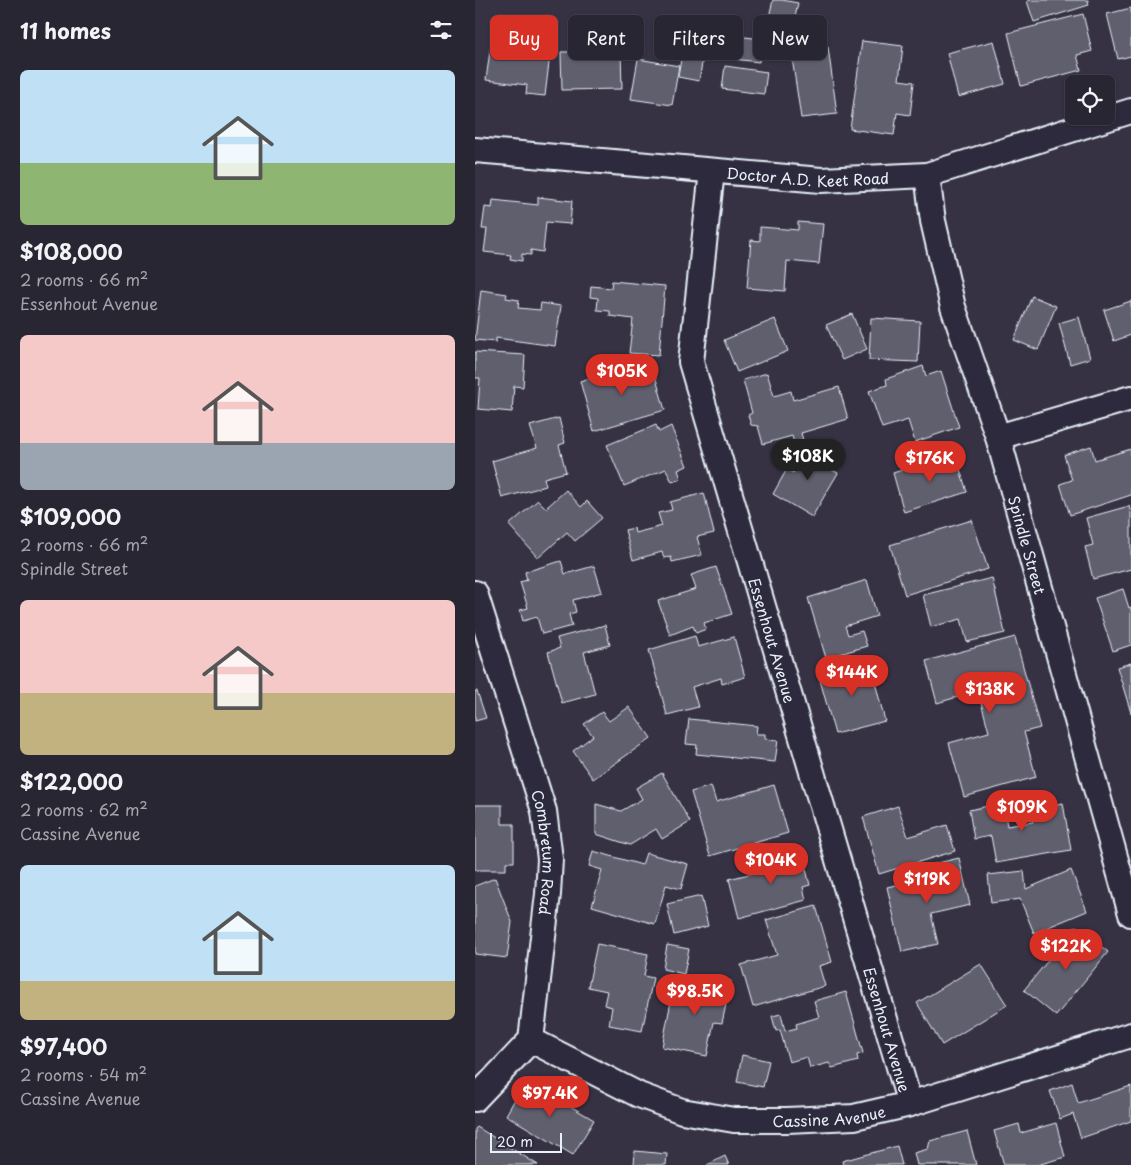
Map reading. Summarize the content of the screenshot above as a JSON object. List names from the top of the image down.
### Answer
{
  "streets": {
    "street": [
      "Doctor A.D. Keet Road",
      "Spindle Street",
      "Essenhout Avenue",
      "Combretum Road",
      "Cassine Avenue"
    ]
  },
  "crossings": [
    ["Doctor A.D. Keet Road", "Spindle Street"],
    ["Doctor A.D. Keet Road", "Essenhout Avenue"],
    ["Essenhout Avenue", "Cassine Avenue"],
    ["Combretum Road", "Cassine Avenue"]
  ],
  "scale_bar": "20 m",
  "page": {
    "heading": "11 homes",
    "chip": [
      "Buy",
      "Rent",
      "Filters",
      "New"
    ],
    "list": [
      {
        "name": "$108,000",
        "note": "2 rooms · 66 m² · Essenhout Avenue"
      },
      {
        "name": "$109,000",
        "note": "2 rooms · 66 m² · Spindle Street"
      },
      {
        "name": "$122,000",
        "note": "2 rooms · 62 m² · Cassine Avenue"
      },
      {
        "name": "$97,400",
        "note": "2 rooms · 54 m² · Cassine Avenue"
      }
    ],
    "price": [
      "$105K",
      "$108K",
      "$176K",
      "$144K",
      "$138K",
      "$109K",
      "$104K",
      "$119K",
      "$122K",
      "$98.5K",
      "$97.4K"
    ],
    "scale": "20 m"
  }
}
